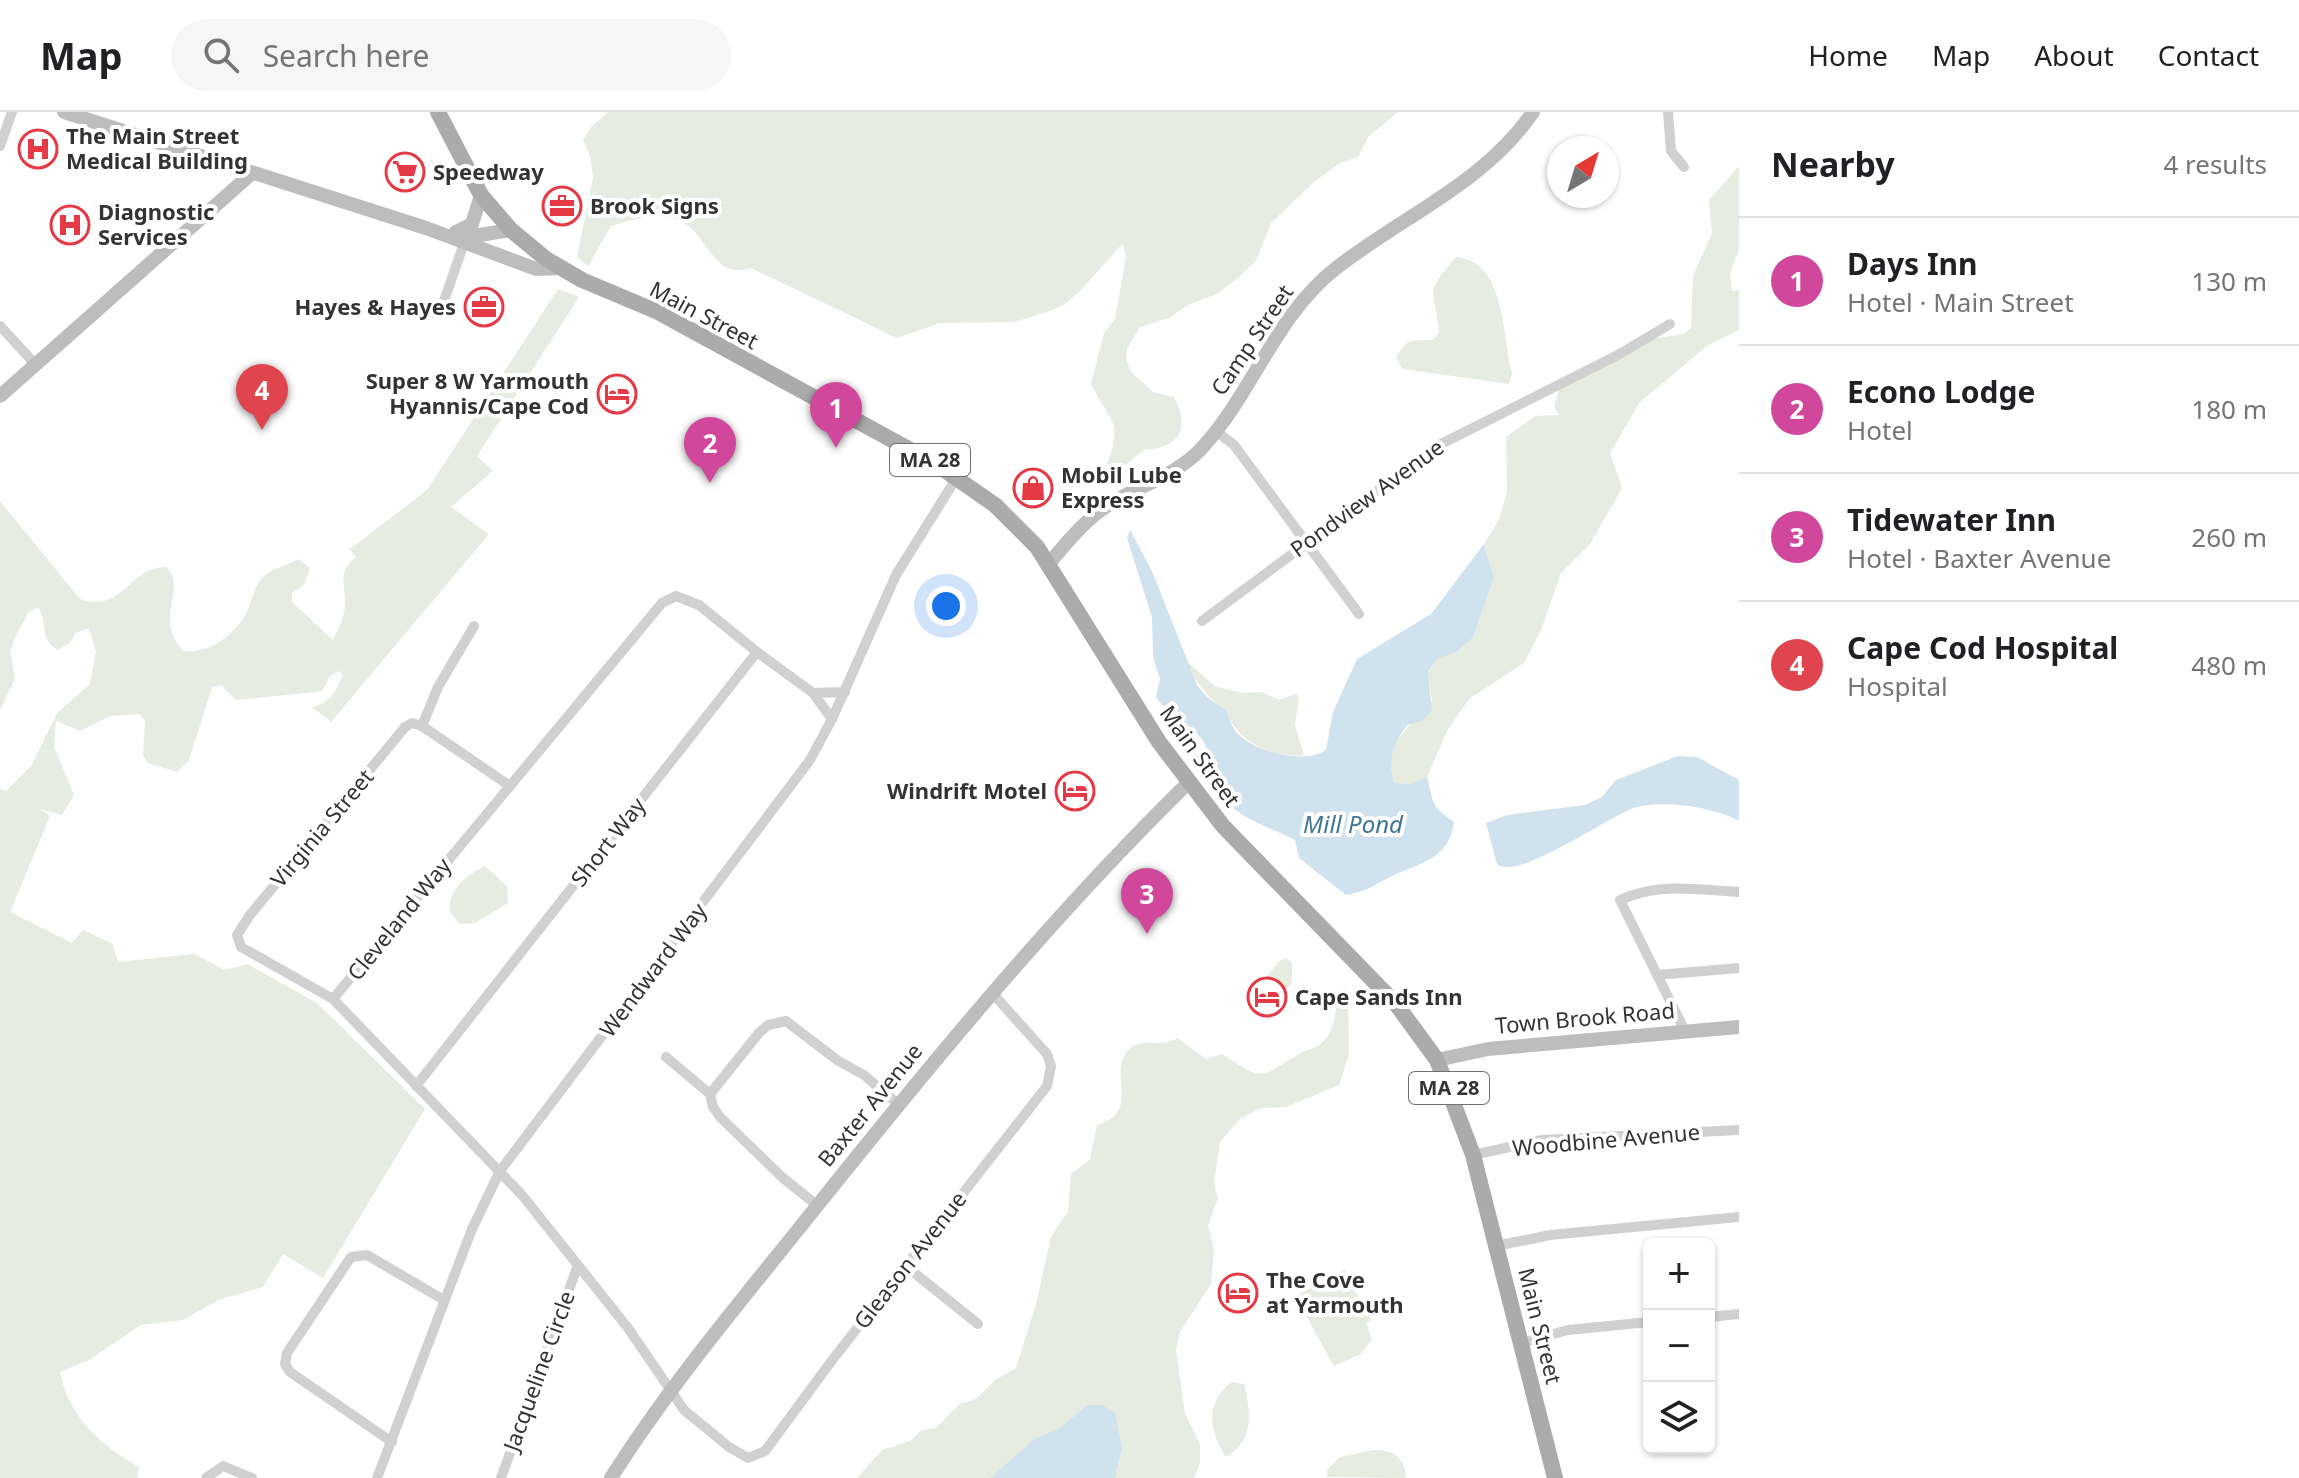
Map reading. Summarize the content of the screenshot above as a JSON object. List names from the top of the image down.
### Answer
{
  "streets": {
    "main road": [
      "Main Street",
      "Camp Street",
      "MA 28",
      "Town Brook Road",
      "Baxter Avenue"
    ],
    "street": [
      "Pondview Avenue",
      "Virginia Street",
      "Short Way",
      "Cleveland Way",
      "Wendward Way",
      "Woodbine Avenue",
      "Gleason Avenue",
      "Jacqueline Circle"
    ]
  },
  "crossings": [
    ["Main Street", "Camp Street"],
    ["Main Street", "MA 28"],
    ["Main Street", "Wendward Way"],
    ["Main Street", "Town Brook Road"],
    ["Main Street", "Baxter Avenue"],
    ["Main Street", "Woodbine Avenue"],
    ["Virginia Street", "Cleveland Way"],
    ["Short Way", "Cleveland Way"],
    ["Cleveland Way", "Wendward Way"],
    ["Cleveland Way", "Baxter Avenue"],
    ["Cleveland Way", "Gleason Avenue"],
    ["Cleveland Way", "Jacqueline Circle"],
    ["Baxter Avenue", "Gleason Avenue"]
  ],
  "water": ["Mill Pond"],
  "places": {
    "hospital": ["The Main Street Medical Building", "Diagnostic Services"],
    "supermarket": ["Speedway"],
    "office": ["Brook Signs", "Hayes & Hayes"],
    "hotel": [
      "Super 8 W Yarmouth Hyannis/Cape Cod",
      "Windrift Motel",
      "Cape Sands Inn",
      "The Cove at Yarmouth"
    ],
    "shop": ["Mobil Lube Express"]
  },
  "north": "top right",
  "page": {
    "header": "Map",
    "search": "Search here",
    "nav": [
      "Home",
      "Map",
      "About",
      "Contact"
    ],
    "heading": ["Nearby", "4 results"],
    "list": [
      {
        "mark": "1",
        "name": "Days Inn",
        "note": "Hotel · Main Street",
        "value": "130 m"
      },
      {
        "mark": "2",
        "name": "Econo Lodge",
        "note": "Hotel",
        "value": "180 m"
      },
      {
        "mark": "3",
        "name": "Tidewater Inn",
        "note": "Hotel · Baxter Avenue",
        "value": "260 m"
      },
      {
        "mark": "4",
        "name": "Cape Cod Hospital",
        "note": "Hospital",
        "value": "480 m"
      }
    ],
    "pins": [
      "4",
      "1",
      "2",
      "3"
    ],
    "map_buttons": ["+", "−"]
  }
}
